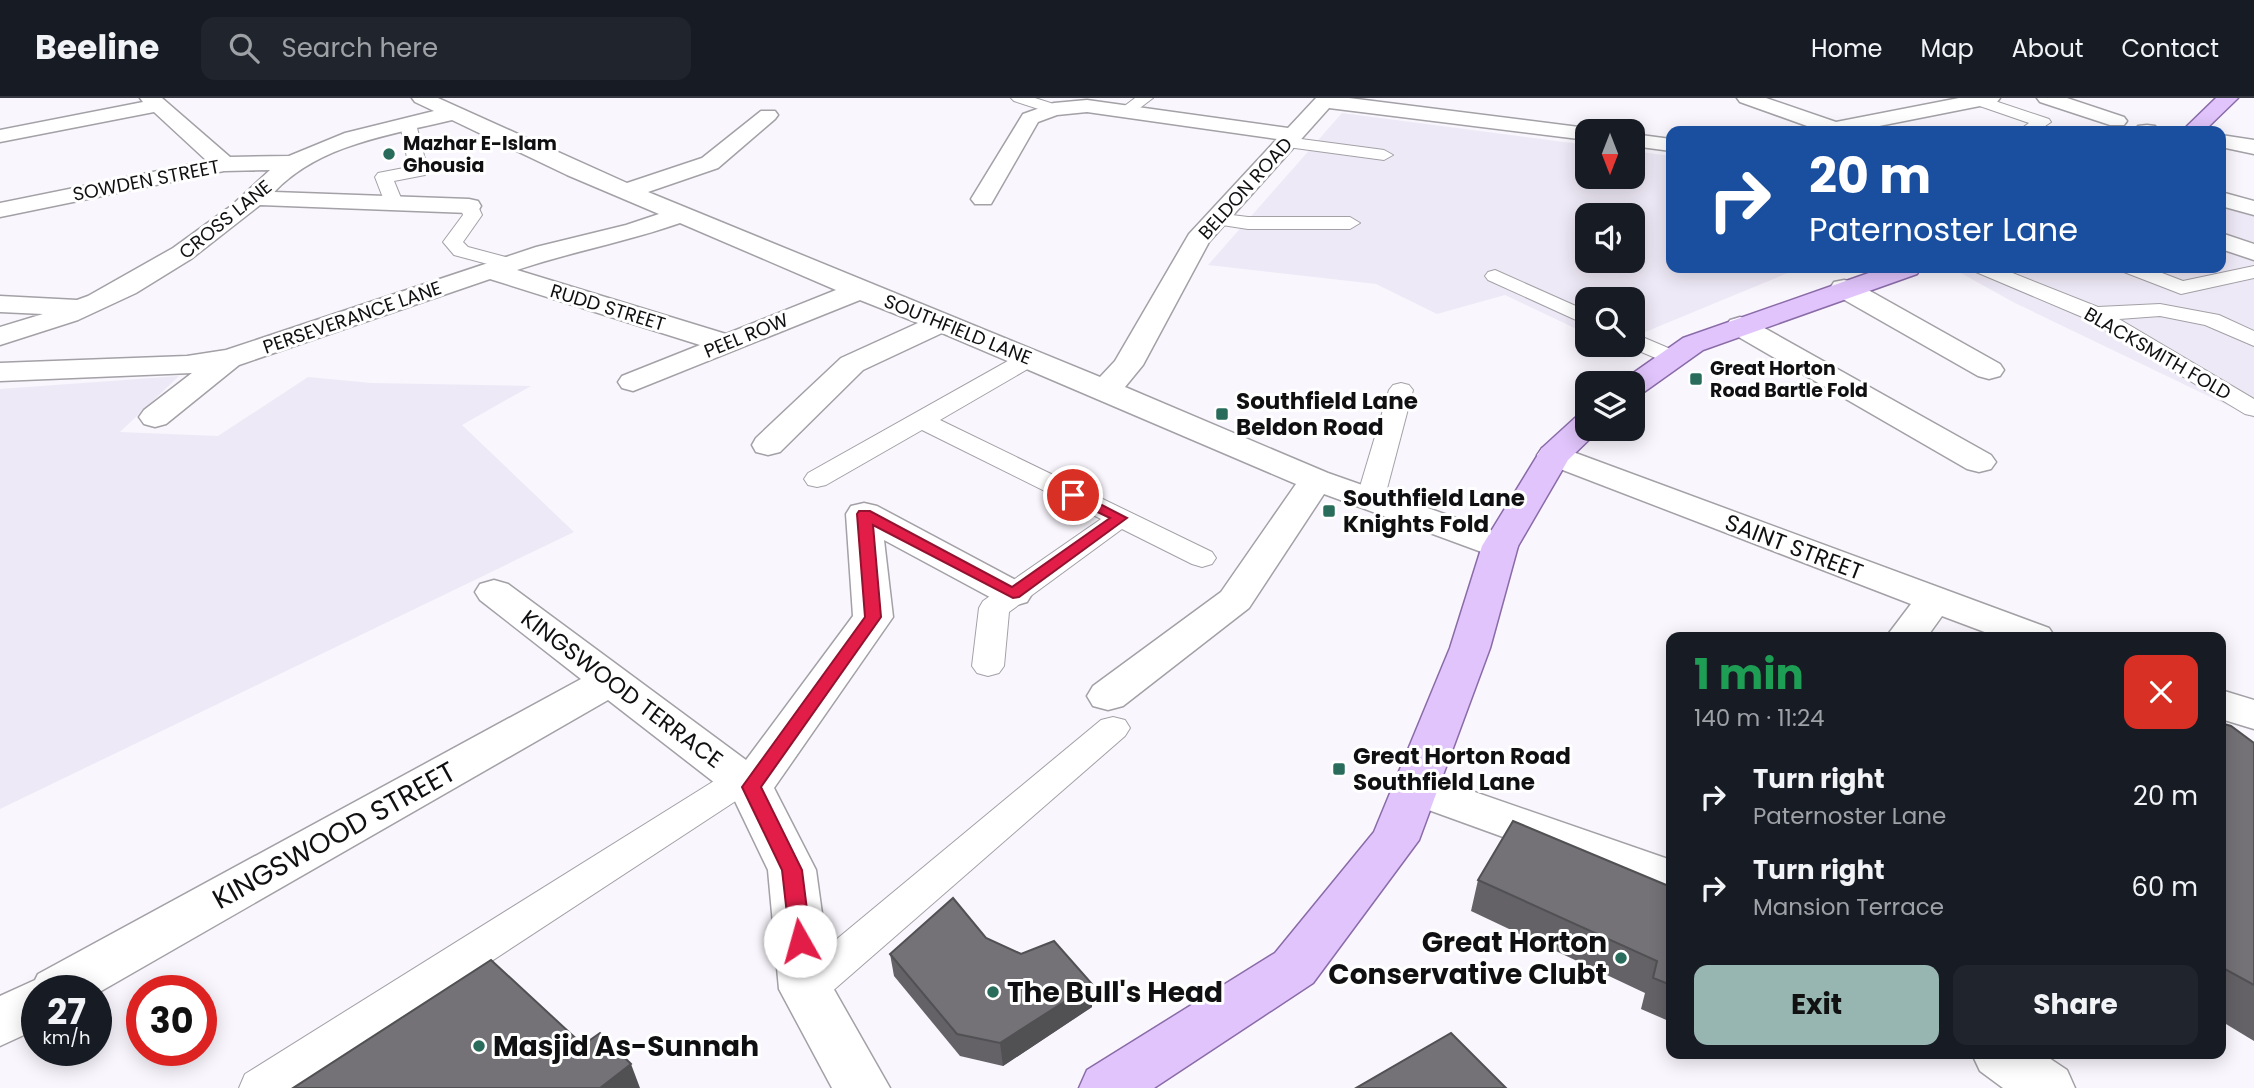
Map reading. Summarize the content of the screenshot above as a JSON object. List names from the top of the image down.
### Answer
{
  "streets": {
    "street": [
      "SOWDEN STREET",
      "BELDON ROAD",
      "CROSS LANE",
      "RUDD STREET",
      "PERSEVERANCE LANE",
      "SOUTHFIELD LANE",
      "PEEL ROW",
      "SAINT STREET",
      "KINGSWOOD TERRACE",
      "KINGSWOOD STREET"
    ],
    "lane": ["BLACKSMITH FOLD"]
  },
  "crossings": [
    ["SOWDEN STREET", "CROSS LANE"],
    ["BELDON ROAD", "SOUTHFIELD LANE"],
    ["CROSS LANE", "PERSEVERANCE LANE"],
    ["CROSS LANE", "SOUTHFIELD LANE"],
    ["RUDD STREET", "PERSEVERANCE LANE"],
    ["RUDD STREET", "PEEL ROW"],
    ["PERSEVERANCE LANE", "SOUTHFIELD LANE"],
    ["SOUTHFIELD LANE", "PEEL ROW"],
    ["KINGSWOOD TERRACE", "KINGSWOOD STREET"]
  ],
  "places": {
    "other": [
      "Mazhar E-Islam Ghousia",
      "Great Horton Conservative Clubt",
      "The Bull's Head",
      "Masjid As-Sunnah"
    ],
    "transit": [
      "Great Horton Road Bartle Fold",
      "Southfield Lane Beldon Road",
      "Southfield Lane Knights Fold",
      "Great Horton Road Southfield Lane"
    ]
  },
  "north": "bottom",
  "page": {
    "header": "Beeline",
    "search": "Search here",
    "nav": [
      "Home",
      "Map",
      "About",
      "Contact"
    ],
    "turn": ["20 m", "Paternoster Lane"],
    "heading": ["1 min", "140 m · 11:24"],
    "list": [
      {
        "name": "Turn right",
        "note": "Paternoster Lane",
        "value": "20 m"
      },
      {
        "name": "Turn right",
        "note": "Mansion Terrace",
        "value": "60 m"
      }
    ],
    "buttons": ["Exit", "Share"],
    "speed": "27 km/h",
    "limit": "30"
  }
}
